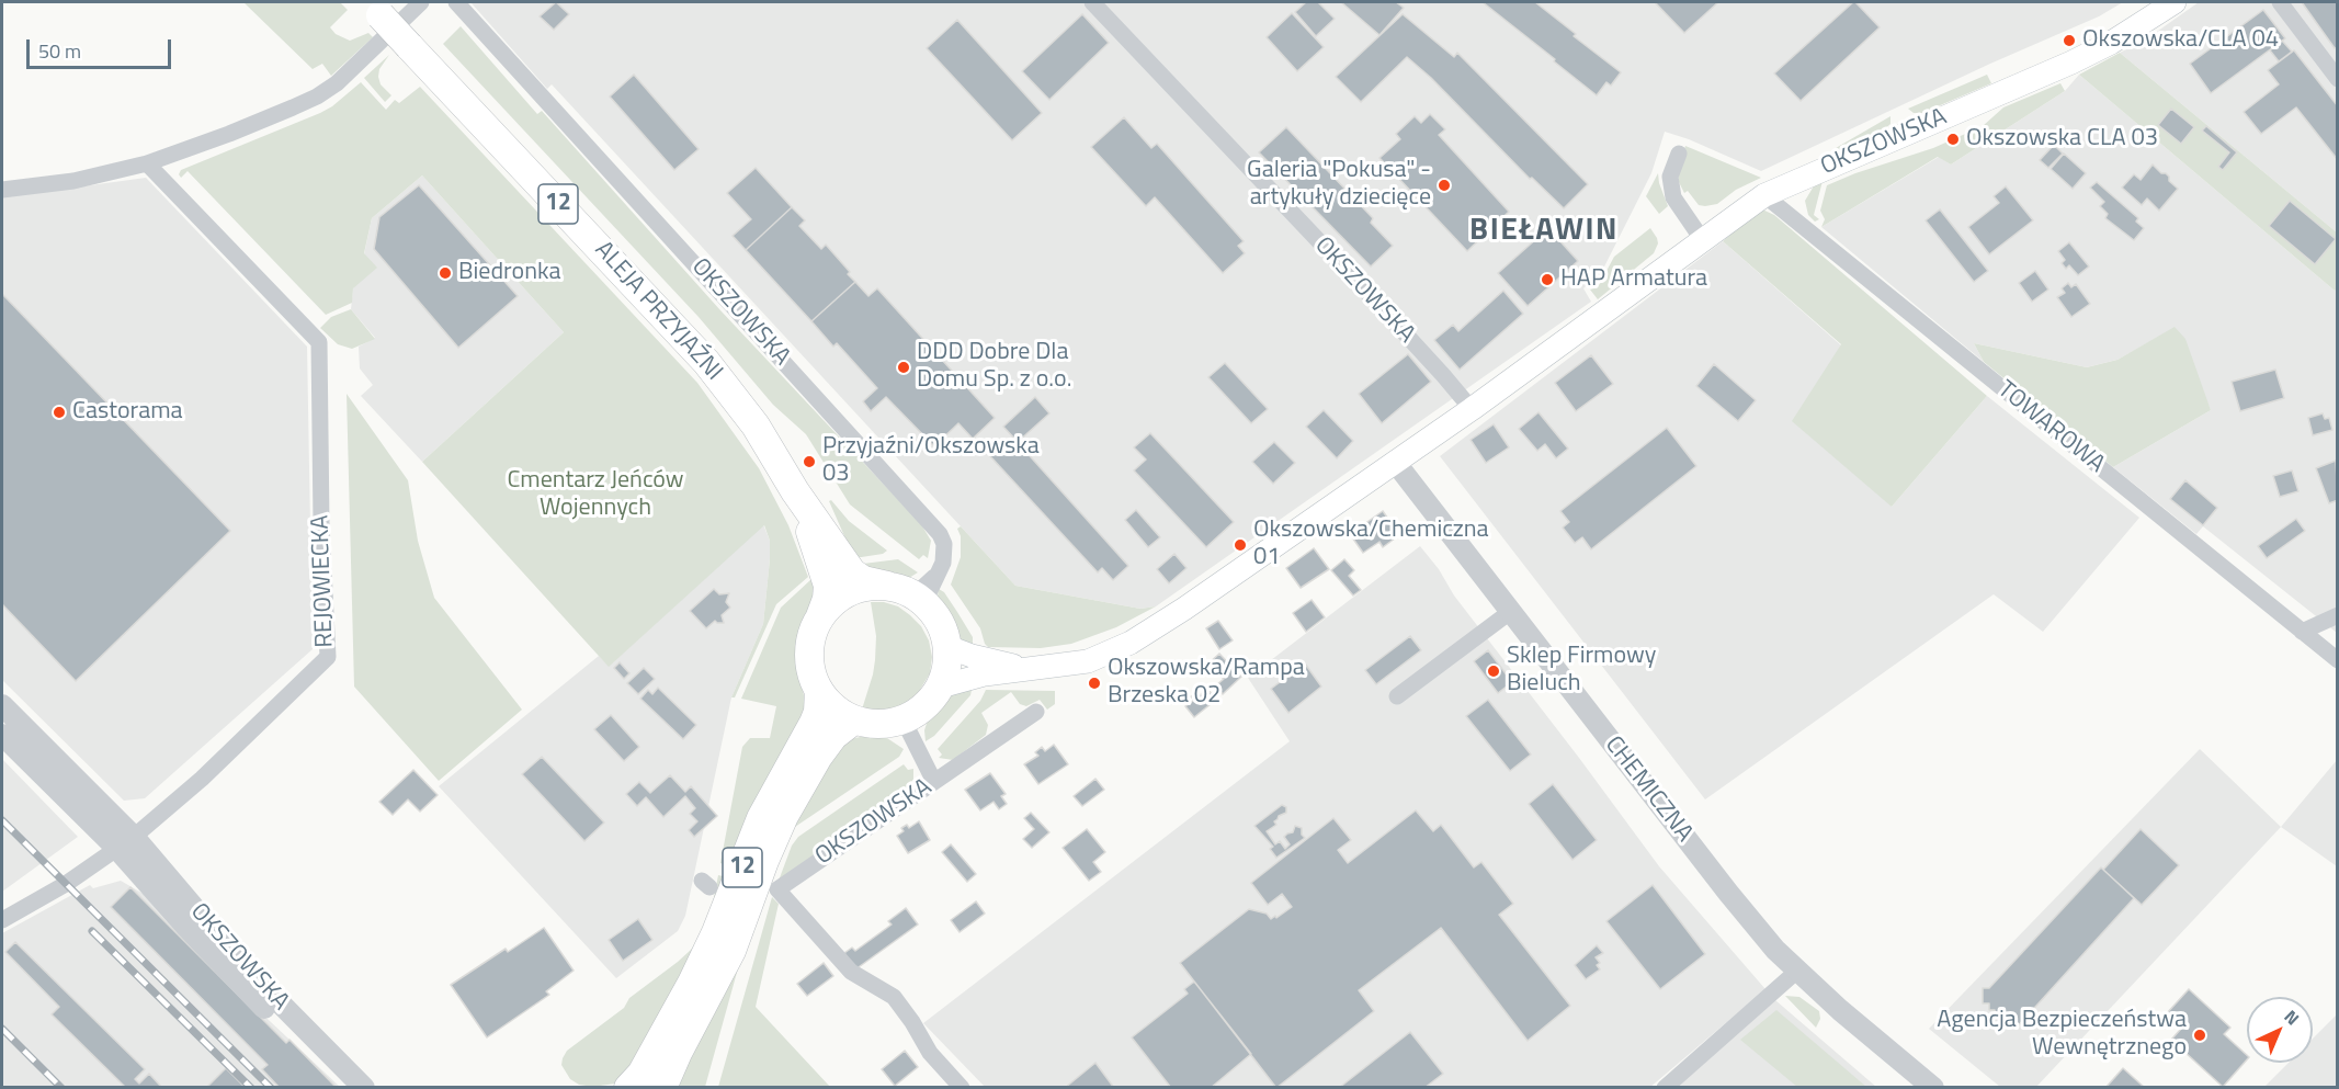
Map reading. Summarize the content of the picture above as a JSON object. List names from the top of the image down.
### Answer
{
  "streets": {
    "highway": ["12", "ALEJA PRZYJAŹNI"],
    "main road": ["OKSZOWSKA"],
    "street": ["TOWAROWA", "REJOWIECKA", "CHEMICZNA"]
  },
  "crossings": [
    ["OKSZOWSKA", "12"],
    ["OKSZOWSKA", "ALEJA PRZYJAŹNI"],
    ["OKSZOWSKA", "TOWAROWA"],
    ["OKSZOWSKA", "REJOWIECKA"],
    ["OKSZOWSKA", "CHEMICZNA"],
    ["12", "ALEJA PRZYJAŹNI"]
  ],
  "districts": ["BIEŁAWIN"],
  "parks": ["Cmentarz Jeńców Wojennych"],
  "places": [
    "Okszowska/CLA 04",
    "Okszowska CLA 03",
    "Galeria \"Pokusa\" - artykuły dziecięce",
    "Biedronka",
    "HAP Armatura",
    "DDD Dobre Dla Domu Sp. z o.o.",
    "Castorama",
    "Przyjaźni/Okszowska 03",
    "Okszowska/Chemiczna 01",
    "Sklep Firmowy Bieluch",
    "Okszowska/Rampa Brzeska 02",
    "Agencja Bezpieczeństwa Wewnętrznego"
  ],
  "scale_bar": "50 m",
  "north": "top right"
}
